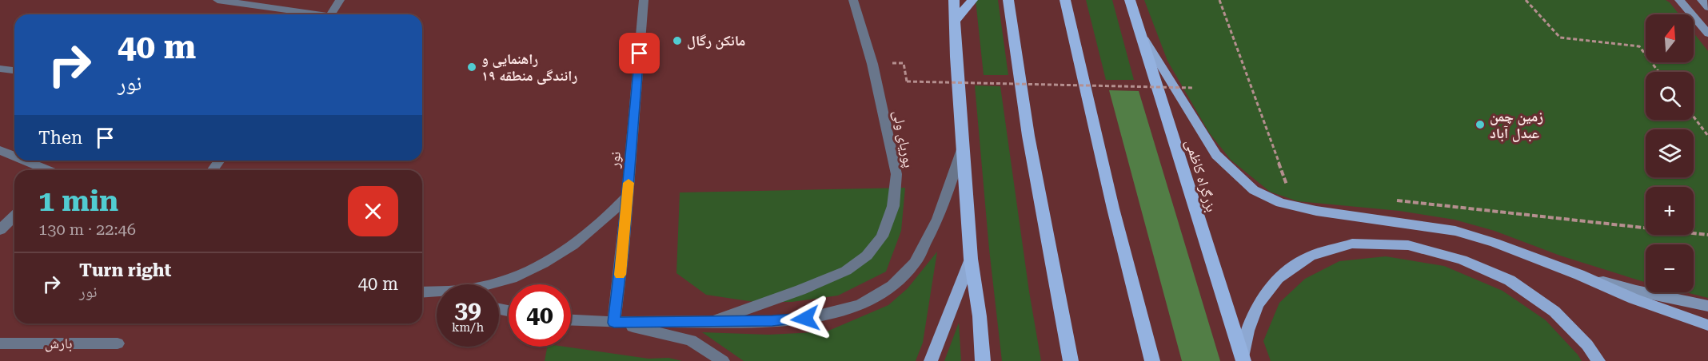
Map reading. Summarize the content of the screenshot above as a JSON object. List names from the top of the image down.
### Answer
{
  "streets": {
    "highway": ["بزرگراه کاظمی"],
    "street": ["پوریای ولی", "نور", "بارش"]
  },
  "places": ["مانکن رگال", "راهنمایی و رانندگی منطقه ۱۹", "زمین چمن عبدل آباد"],
  "north": "top",
  "page": {
    "map_buttons": ["+", "−"],
    "turn": ["40 m", "نور"],
    "then": "Then",
    "heading": ["1 min", "130 m · 22:46"],
    "list": [
      {
        "name": "Turn right",
        "note": "نور",
        "value": "40 m"
      }
    ],
    "speed": "39 km/h",
    "limit": "40"
  }
}
